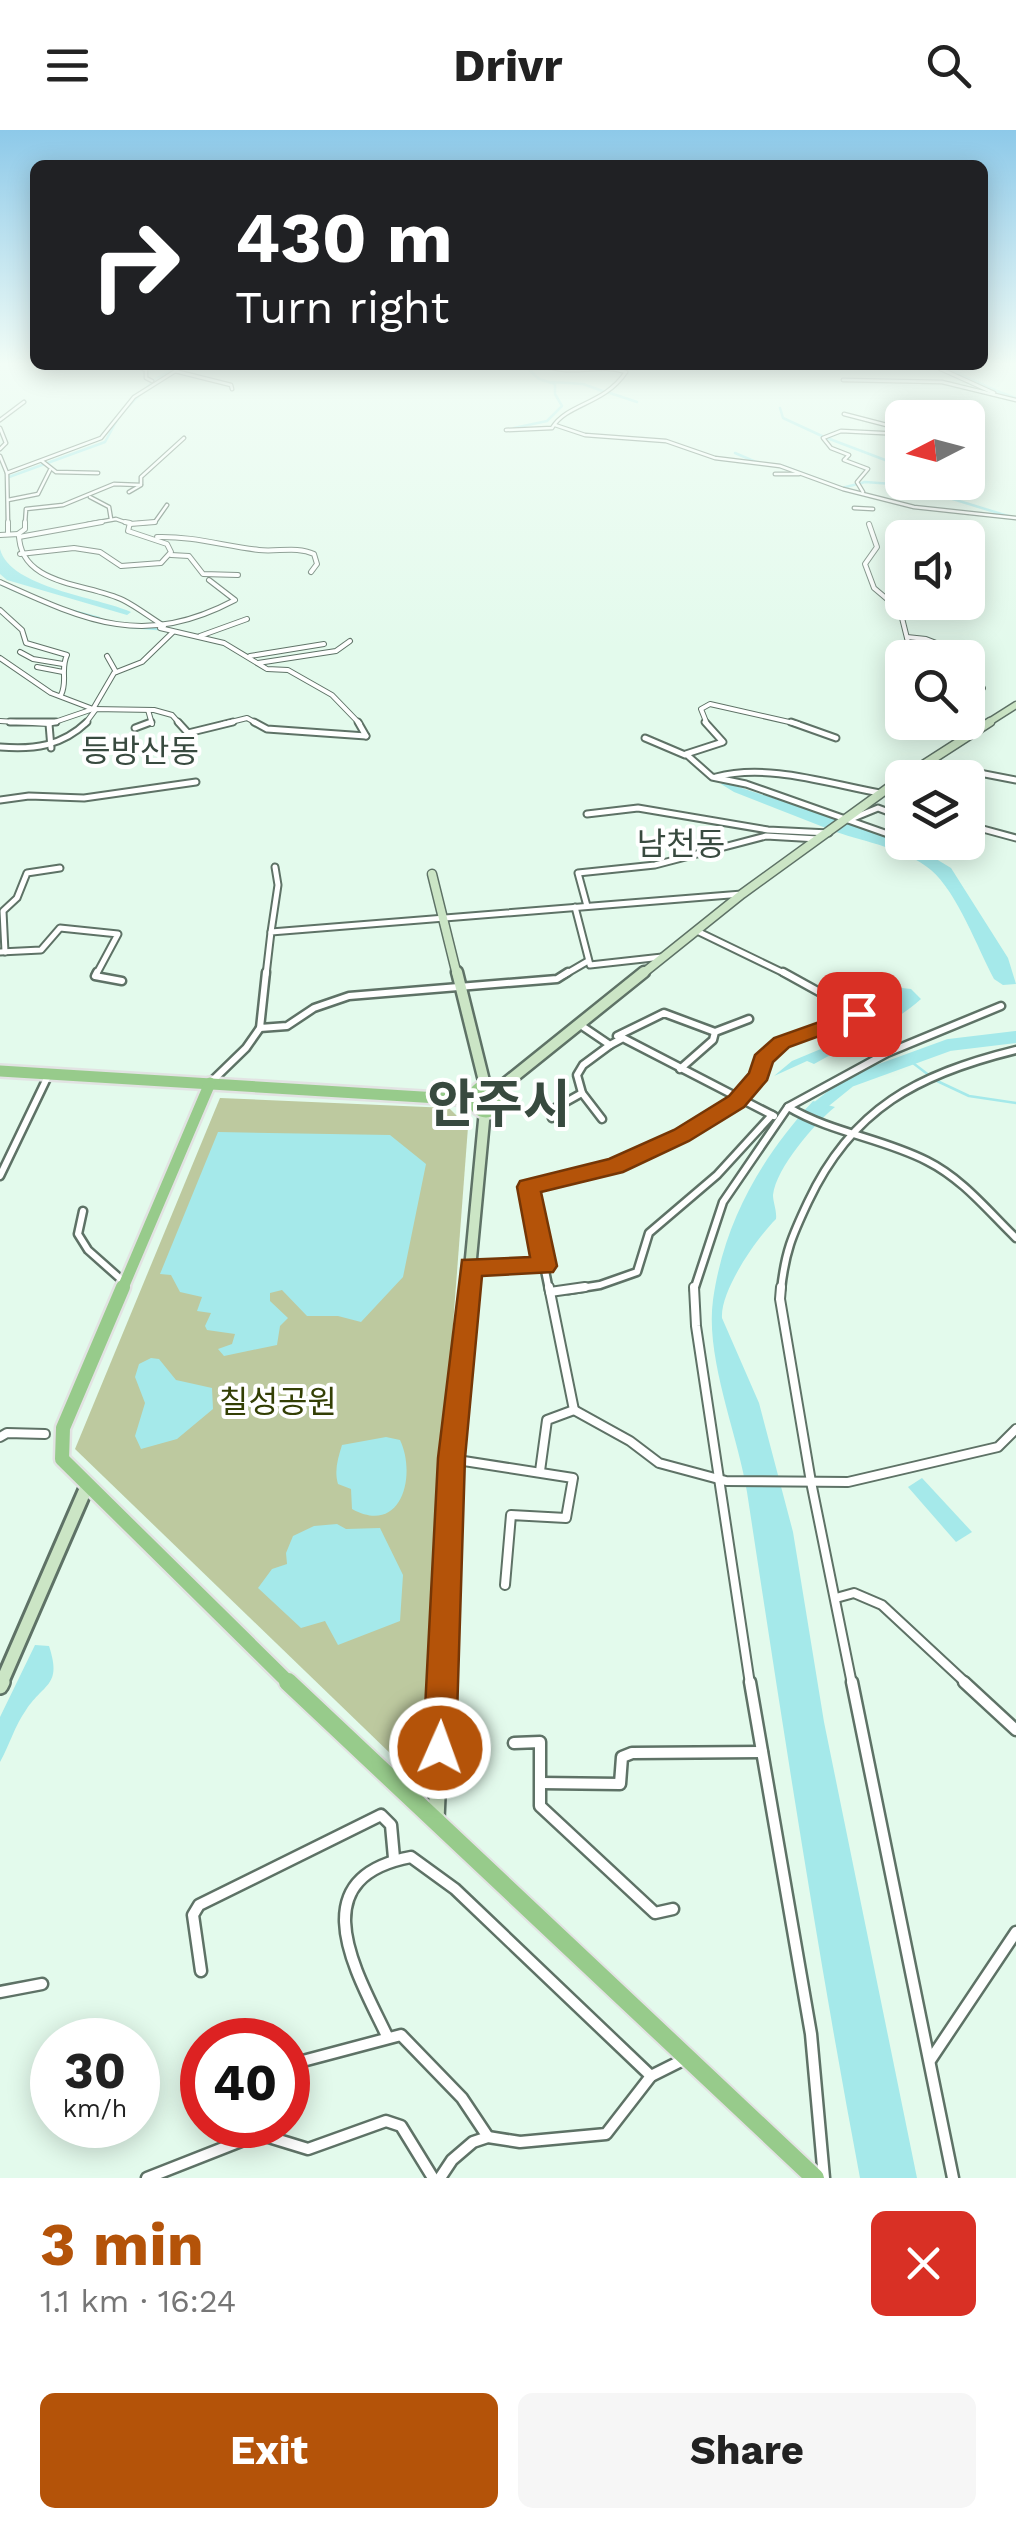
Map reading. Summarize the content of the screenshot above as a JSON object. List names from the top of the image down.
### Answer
{
  "districts": ["등방산동", "남천동", "안주시"],
  "parks": ["칠성공원"],
  "north": "left",
  "page": {
    "header": "Drivr",
    "turn": ["430 m", "Turn right"],
    "speed": "30 km/h",
    "limit": "40",
    "heading": ["3 min", "1.1 km · 16:24"],
    "buttons": ["Exit", "Share"]
  }
}
